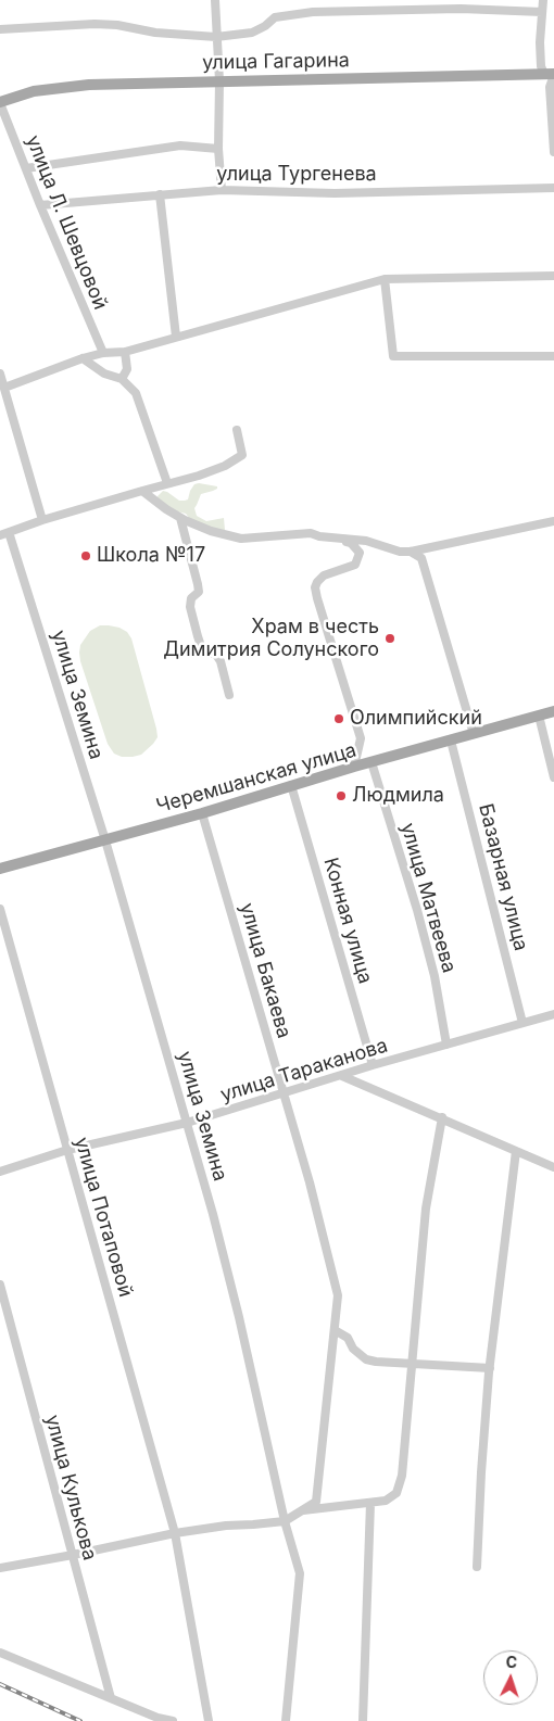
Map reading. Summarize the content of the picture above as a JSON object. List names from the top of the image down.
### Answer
{
  "streets": {
    "main road": ["улица Гагарина", "Черемшанская улица"],
    "street": [
      "улица Тургенева",
      "улица Л. Шевцовой",
      "улица Земина",
      "Базарная улица",
      "улица Матвеева",
      "Конная улица",
      "улица Бакаева",
      "улица Тараканова",
      "улица Потаповой",
      "улица Кулькова"
    ]
  },
  "crossings": [
    ["улица Гагарина", "улица Л. Шевцовой"],
    ["улица Тургенева", "улица Л. Шевцовой"],
    ["улица Земина", "Черемшанская улица"],
    ["улица Земина", "улица Тараканова"],
    ["Черемшанская улица", "Базарная улица"],
    ["Черемшанская улица", "улица Матвеева"],
    ["Черемшанская улица", "Конная улица"],
    ["Черемшанская улица", "улица Бакаева"],
    ["Базарная улица", "улица Тараканова"],
    ["улица Матвеева", "улица Тараканова"],
    ["Конная улица", "улица Тараканова"],
    ["улица Бакаева", "улица Тараканова"],
    ["улица Тараканова", "улица Потаповой"]
  ],
  "places": [
    "Школа №17",
    "Храм в честь Димитрия Солунского",
    "Олимпийский",
    "Людмила"
  ],
  "north": "top"
}
